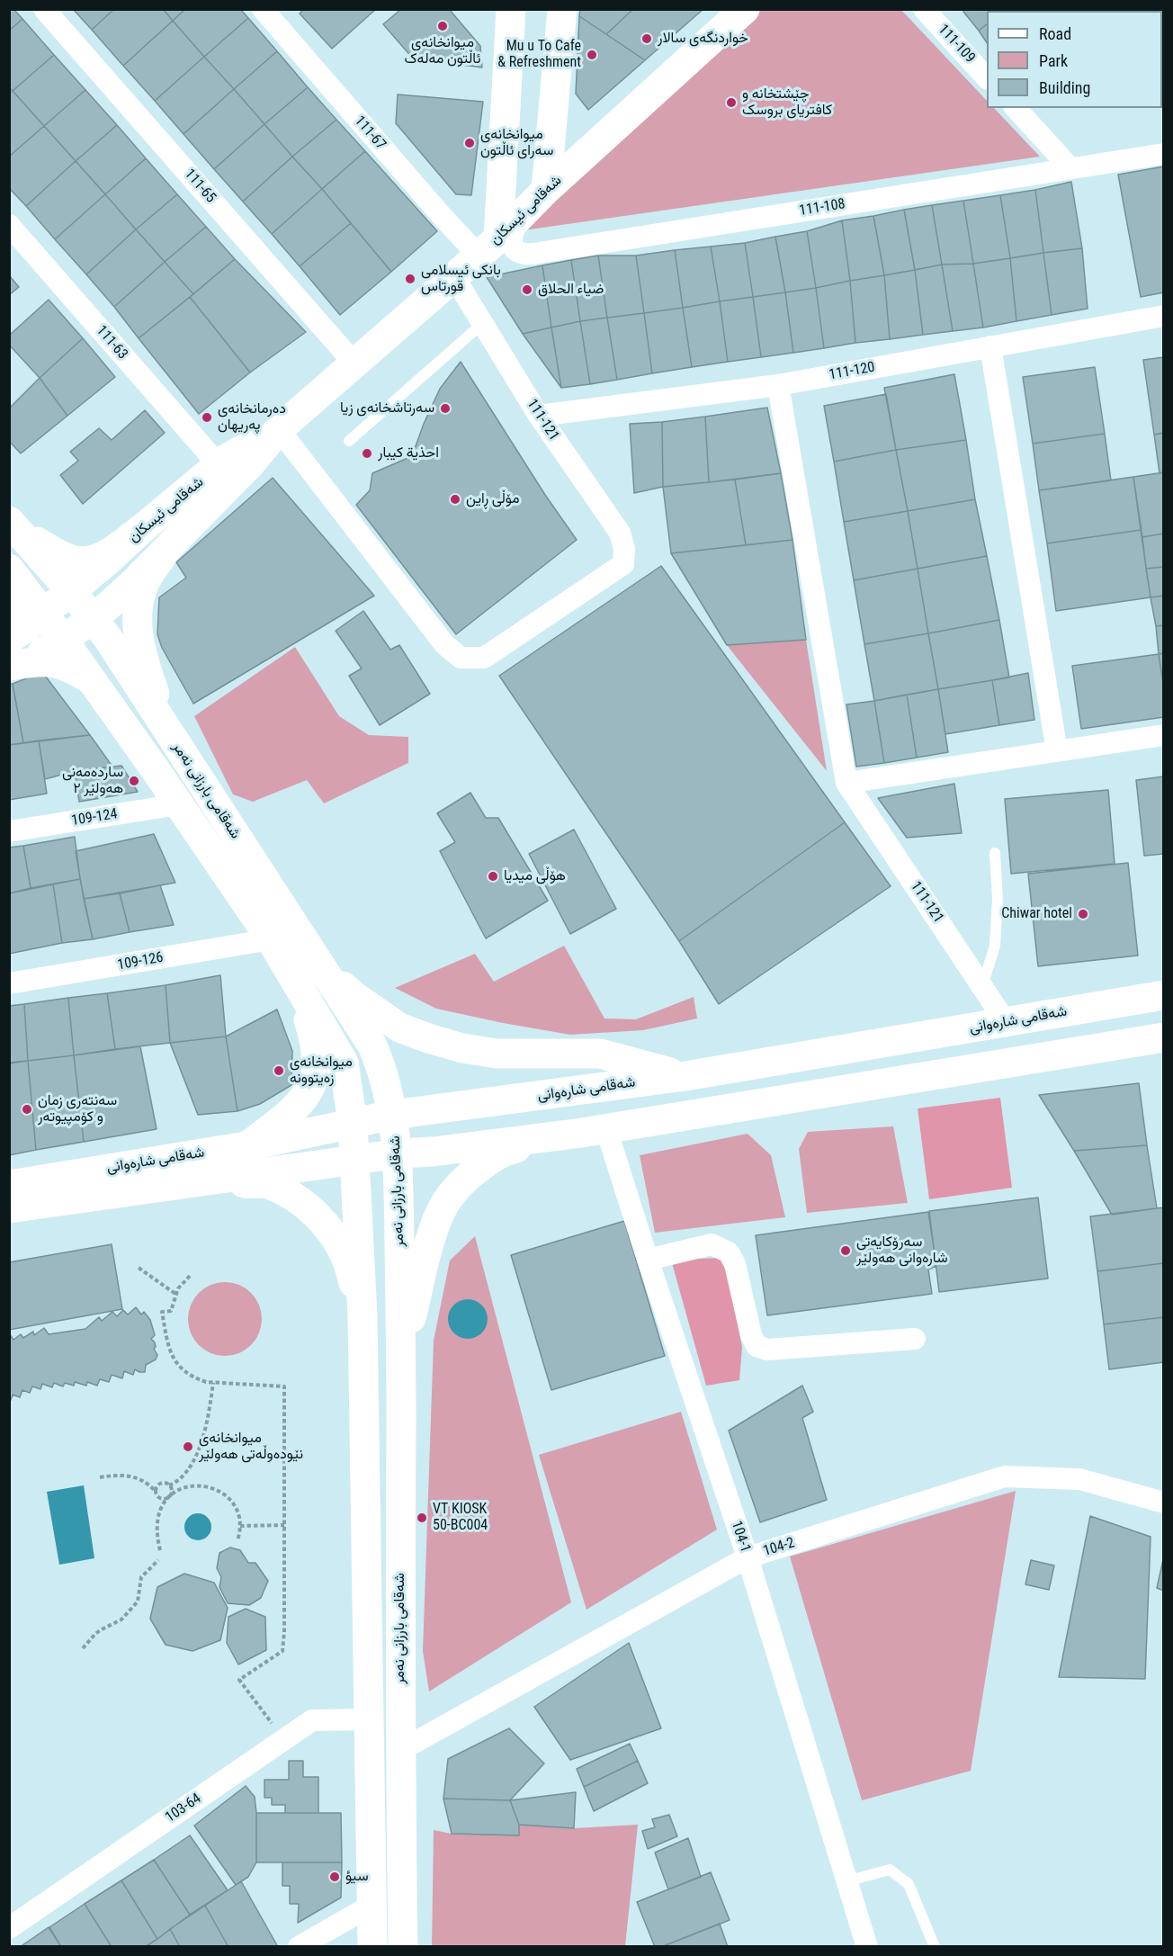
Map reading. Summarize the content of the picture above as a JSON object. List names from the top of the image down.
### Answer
{
  "streets": {
    "main road": ["شەقامی ئیسکان", "شەقامی بارزانی نەمر", "شەقامی شارەوانی"],
    "street": [
      "111-109",
      "111-67",
      "111-65",
      "111-108",
      "111-63",
      "111-120",
      "111-121",
      "109-124",
      "109-126",
      "104-1",
      "104-2",
      "103-64"
    ]
  },
  "crossings": [
    ["111-67", "111-108"],
    ["111-67", "شەقامی ئیسکان"],
    ["111-65", "شەقامی ئیسکان"],
    ["111-108", "شەقامی ئیسکان"],
    ["شەقامی ئیسکان", "111-121"],
    ["شەقامی ئیسکان", "شەقامی بارزانی نەمر"],
    ["111-120", "111-121"],
    ["111-121", "شەقامی شارەوانی"],
    ["شەقامی بارزانی نەمر", "109-124"],
    ["شەقامی بارزانی نەمر", "109-126"],
    ["شەقامی بارزانی نەمر", "شەقامی شارەوانی"],
    ["شەقامی بارزانی نەمر", "104-2"],
    ["شەقامی بارزانی نەمر", "103-64"],
    ["شەقامی شارەوانی", "104-1"],
    ["104-1", "104-2"]
  ],
  "places": [
    "میوانخانەی ئاڵتون مەلەک",
    "خواردنگەی سالار",
    "Mu u To Cafe & Refreshment",
    "چێشتخانە و کافتریای بروسک",
    "میوانخانەی سەرای ئاڵتون",
    "بانکی ئیسلامی قورتاس",
    "ضياء الحلاق",
    "سەرتاشخانەی زیا",
    "دەرمانخانەی پەریهان",
    "احذية كيبار",
    "مۆڵی ڕاین",
    "ساردەمەنی هەولێر ٢",
    "هۆڵی میدیا",
    "Chiwar hotel",
    "میوانخانەی زەیتوونە",
    "سەنتەری زمان و کۆمپیوتەر",
    "سەرۆکایەتی شارەوانی هەولێر",
    "میوانخانەی نێودەوڵەتی هەولێر",
    "VT KIOSK 50-BC004",
    "سيؤ"
  ],
  "legend": ["Road", "Park", "Building"]
}
